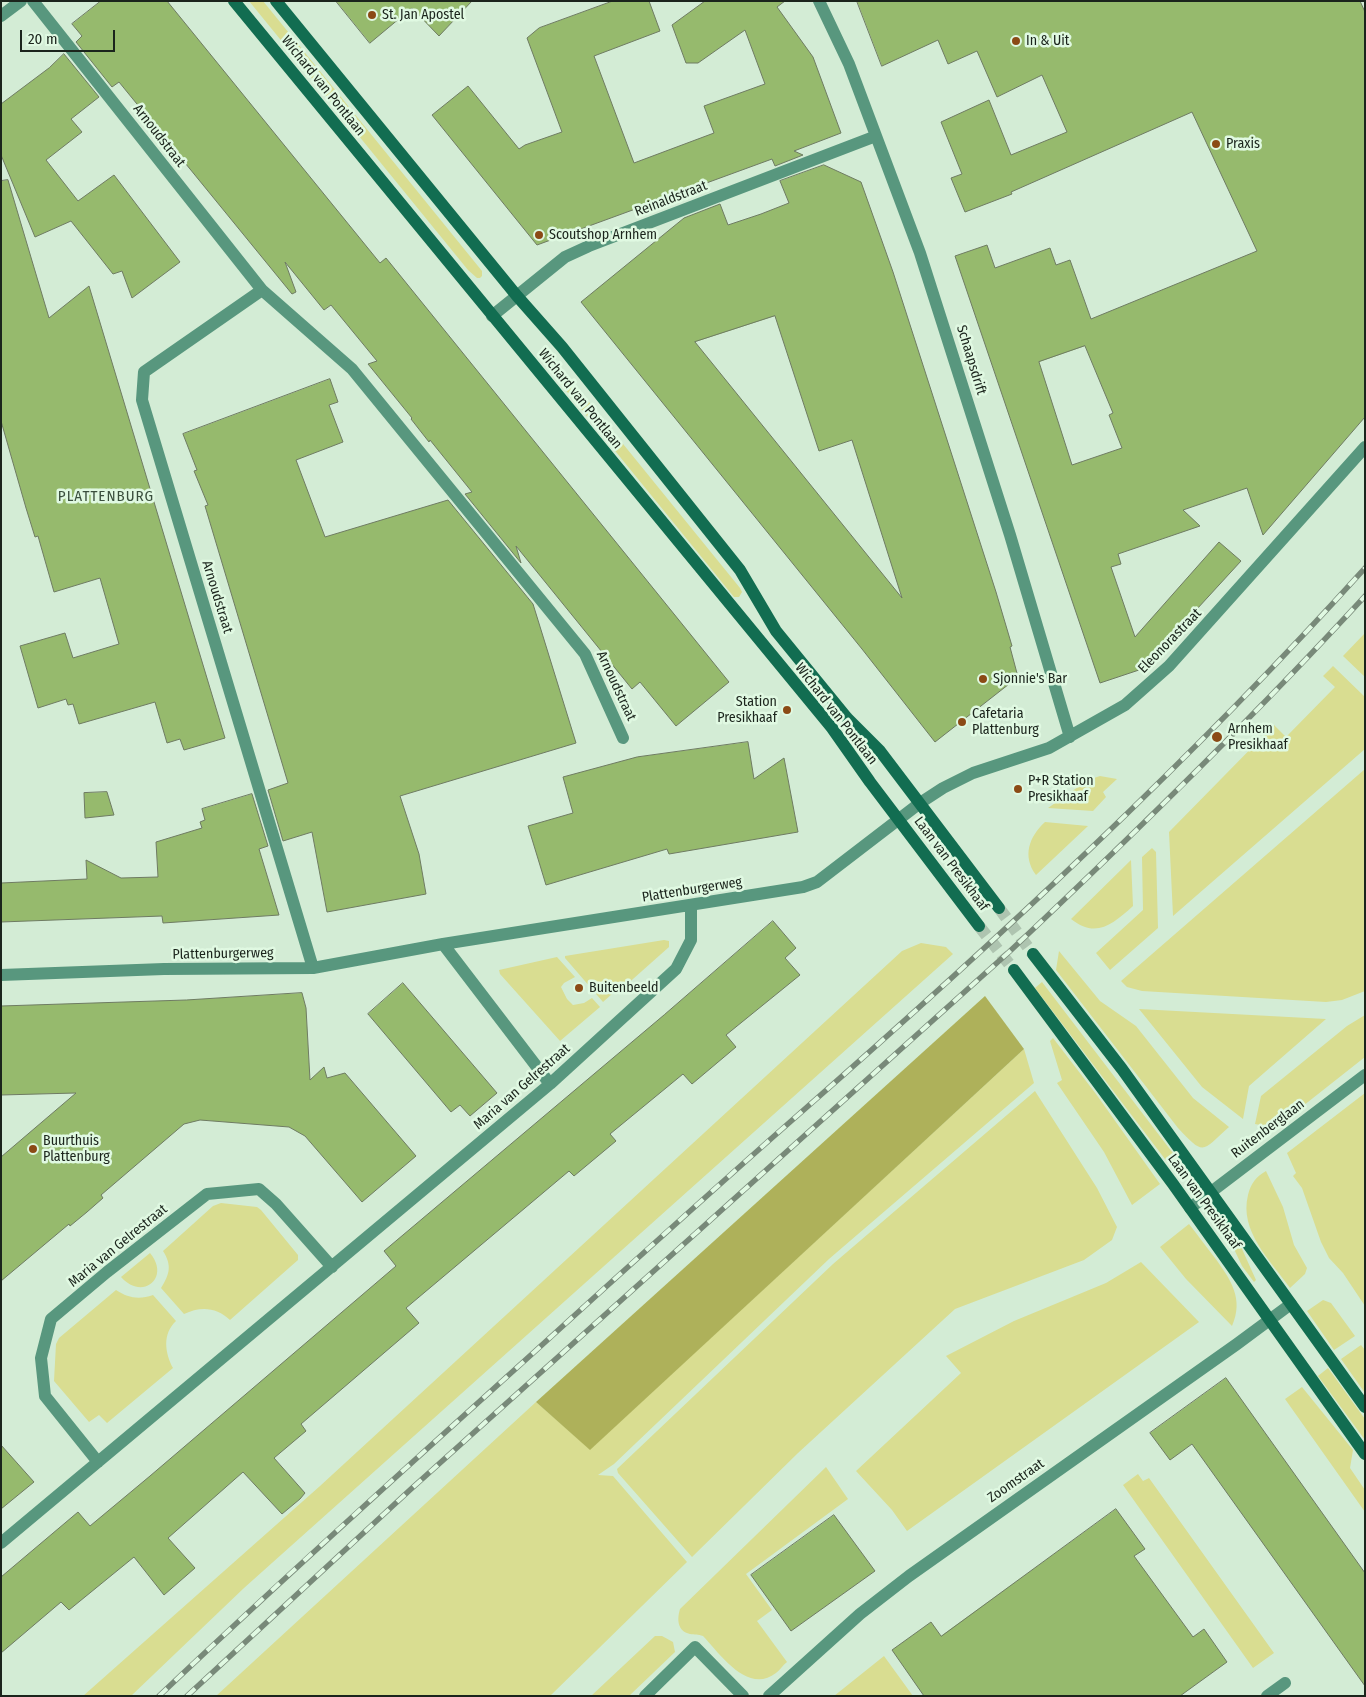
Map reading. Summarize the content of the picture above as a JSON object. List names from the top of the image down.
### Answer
{
  "streets": {
    "street": [
      "Wichard van Pontlaan",
      "Arnoudstraat",
      "Reinaldstraat",
      "Schaapsdrift",
      "Eleonorastraat",
      "Laan van Presikhaaf",
      "Plattenburgerweg",
      "Maria van Gelrestraat",
      "Ruitenberglaan",
      "Zoomstraat"
    ]
  },
  "crossings": [
    ["Wichard van Pontlaan", "Reinaldstraat"],
    ["Wichard van Pontlaan", "Eleonorastraat"],
    ["Wichard van Pontlaan", "Laan van Presikhaaf"],
    ["Wichard van Pontlaan", "Plattenburgerweg"],
    ["Arnoudstraat", "Plattenburgerweg"],
    ["Reinaldstraat", "Schaapsdrift"],
    ["Schaapsdrift", "Eleonorastraat"],
    ["Eleonorastraat", "Laan van Presikhaaf"],
    ["Eleonorastraat", "Plattenburgerweg"],
    ["Laan van Presikhaaf", "Plattenburgerweg"],
    ["Laan van Presikhaaf", "Ruitenberglaan"],
    ["Laan van Presikhaaf", "Zoomstraat"],
    ["Plattenburgerweg", "Maria van Gelrestraat"]
  ],
  "districts": ["PLATTENBURG"],
  "places": [
    "St. Jan Apostel",
    "In & Uit",
    "Praxis",
    "Scoutshop Arnhem",
    "Sjonnie's Bar",
    "Station Presikhaaf",
    "Cafetaria Plattenburg",
    "Arnhem Presikhaaf",
    "P+R Station Presikhaaf",
    "Buitenbeeld",
    "Buurthuis Plattenburg"
  ],
  "scale_bar": "20 m"
}
